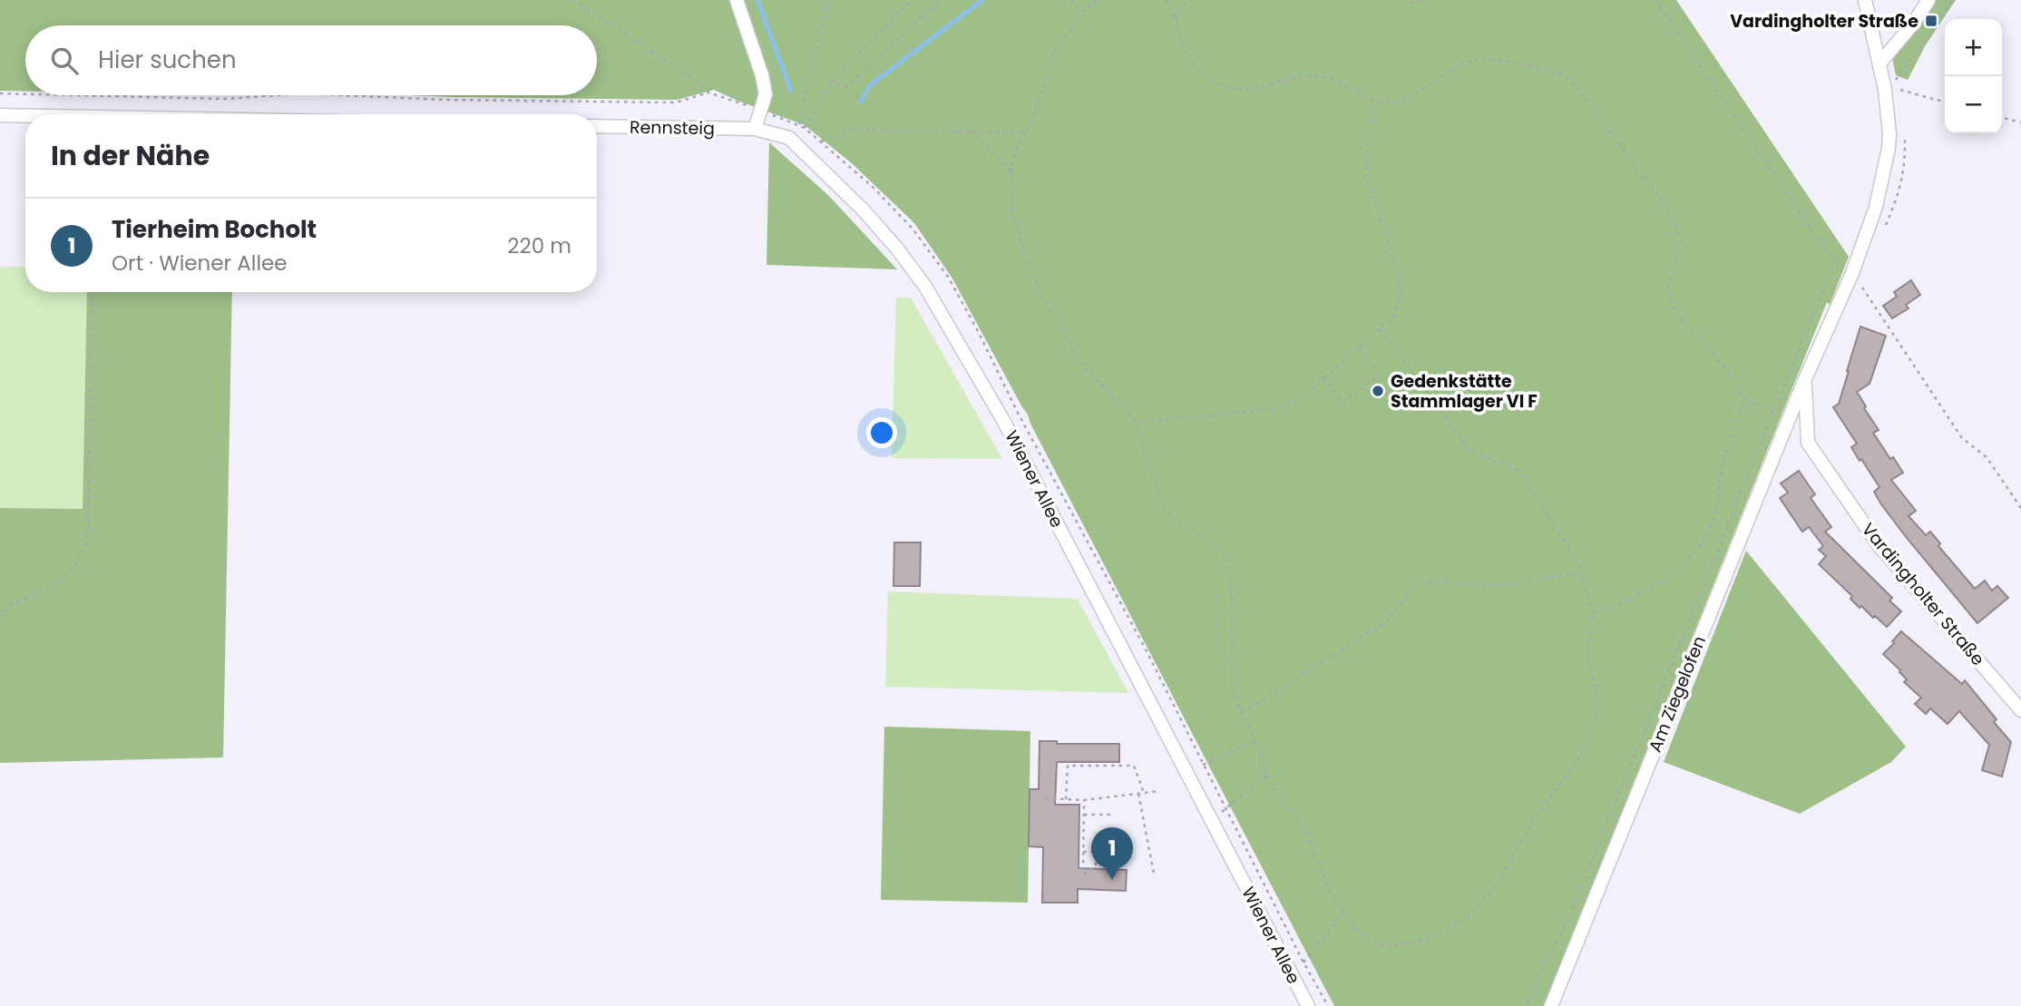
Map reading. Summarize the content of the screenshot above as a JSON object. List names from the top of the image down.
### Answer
{
  "streets": {
    "street": [
      "Rennsteig",
      "Wiener Allee",
      "Vardingholter Straße",
      "Am Ziegelofen"
    ]
  },
  "crossings": [
    ["Rennsteig", "Wiener Allee"]
  ],
  "places": {
    "transit": ["Vardingholter Straße"],
    "other": ["Gedenkstätte Stammlager VI F"]
  },
  "page": {
    "map_buttons": ["+", "−"],
    "search": "Hier suchen",
    "heading": "In der Nähe",
    "list": [
      {
        "mark": "1",
        "name": "Tierheim Bocholt",
        "note": "Ort · Wiener Allee",
        "value": "220 m"
      }
    ],
    "pins": "1"
  }
}
